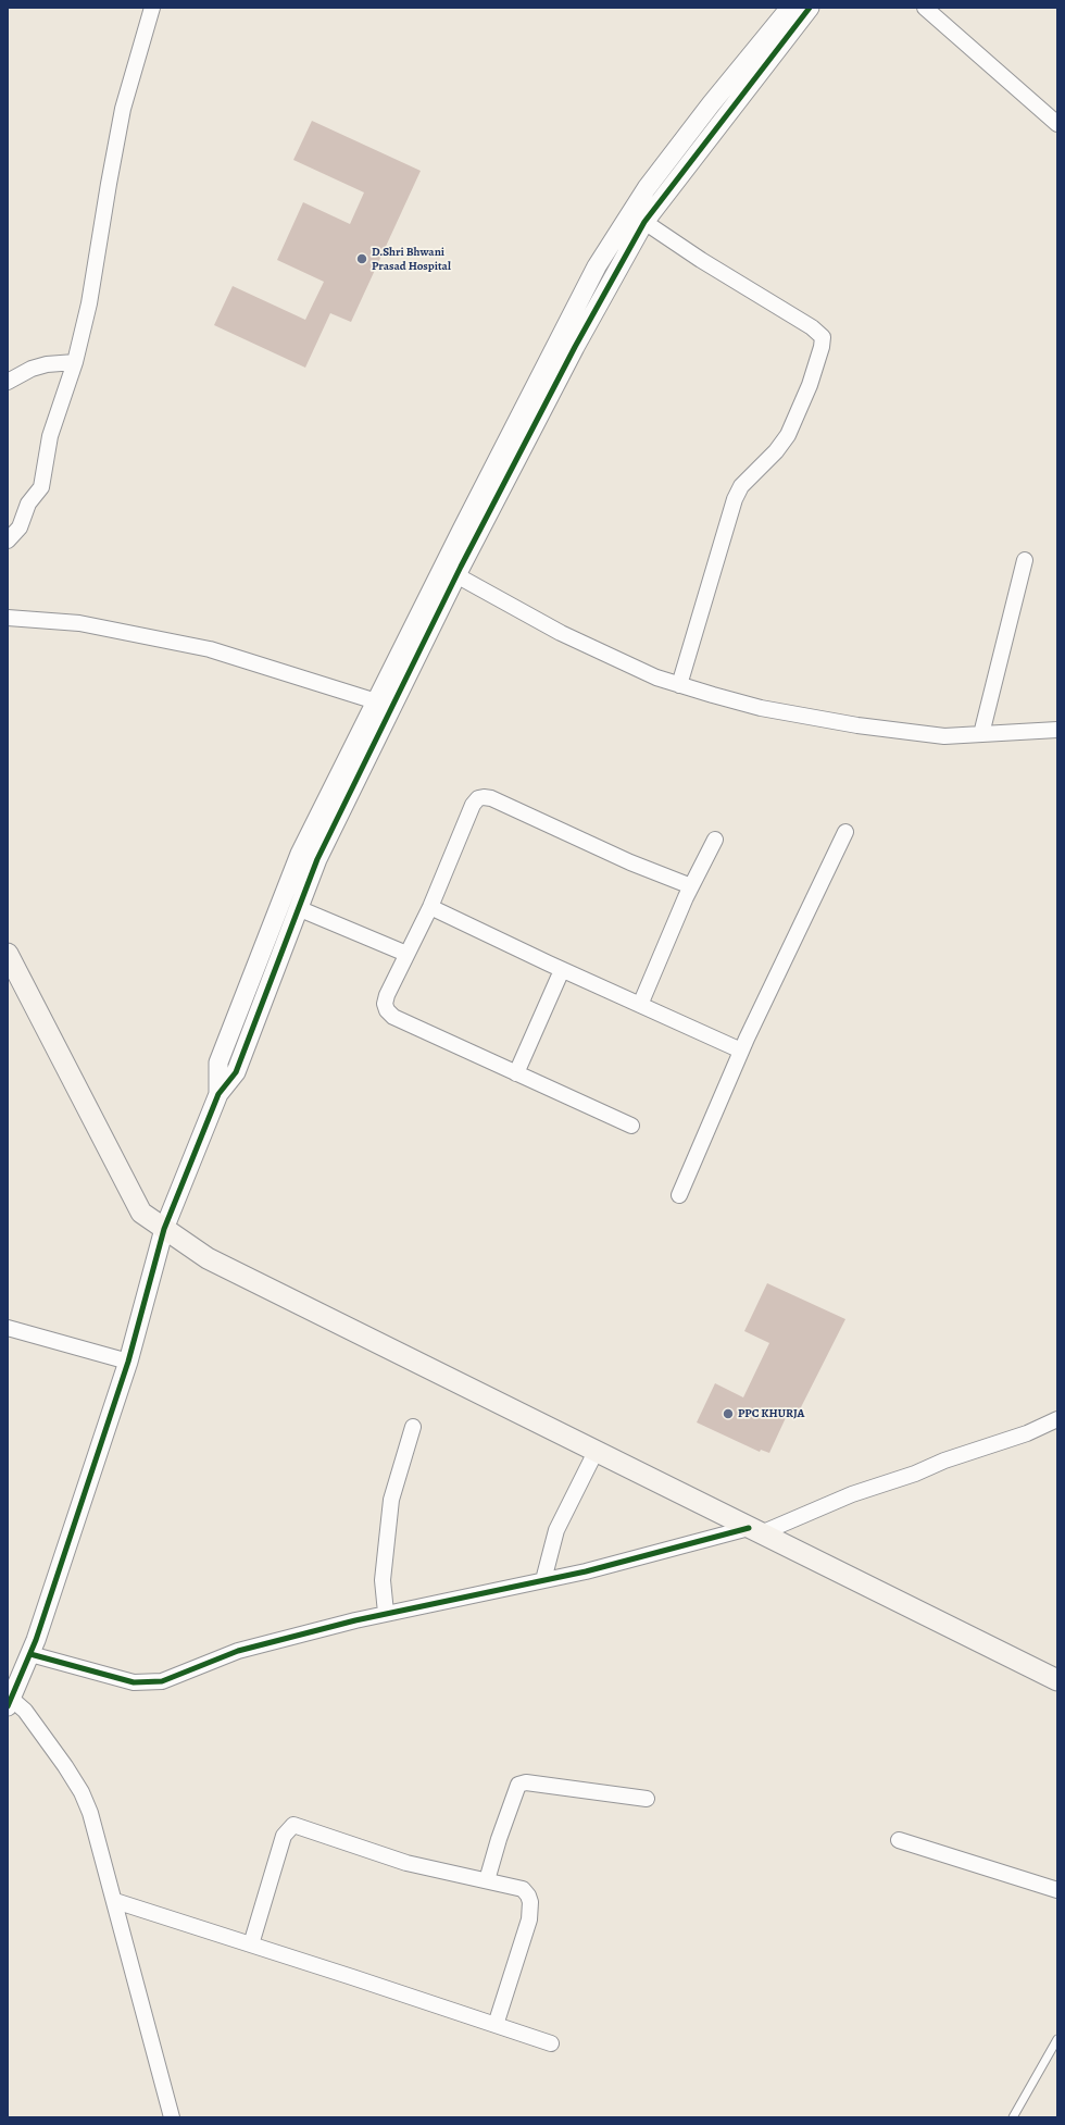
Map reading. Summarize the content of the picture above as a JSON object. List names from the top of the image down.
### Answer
{
  "places": ["D.Shri Bhwani Prasad Hospital", "PPC KHURJA"]
}
